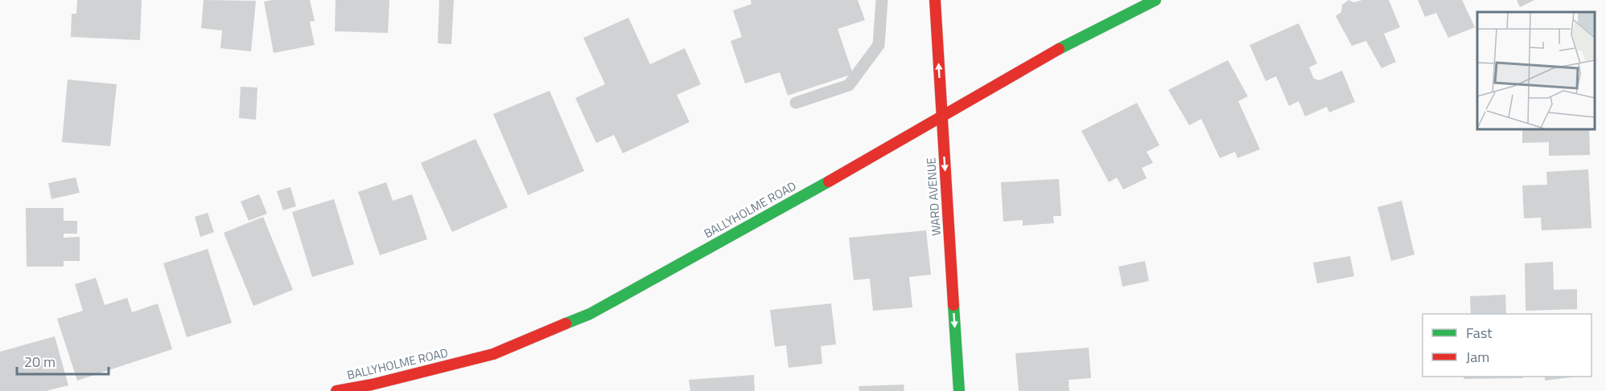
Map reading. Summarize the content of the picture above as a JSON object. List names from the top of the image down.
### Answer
{
  "streets": {
    "main road": ["WARD AVENUE", "BALLYHOLME ROAD"]
  },
  "crossings": [
    ["WARD AVENUE", "BALLYHOLME ROAD"]
  ],
  "legend": ["Fast", "Jam"],
  "scale_bar": "20 m"
}
